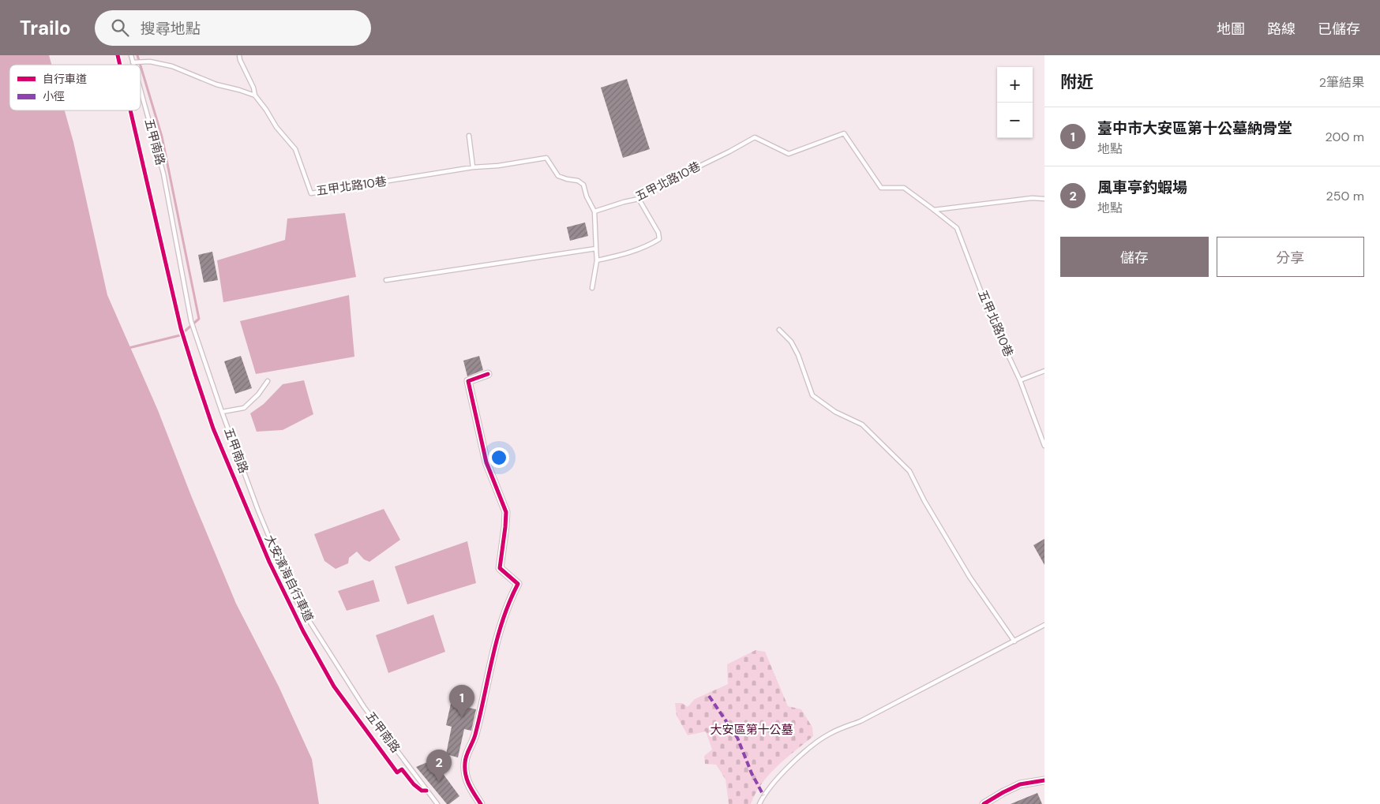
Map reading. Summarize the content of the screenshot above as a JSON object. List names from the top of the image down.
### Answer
{
  "streets": {
    "lane": ["五甲南路", "五甲北路10巷"],
    "cycle path": ["大安濱海自行車道"]
  },
  "parks": ["大安區第十公墓"],
  "legend": ["自行車道", "小徑"],
  "page": {
    "header": "Trailo",
    "search": "搜尋地點",
    "nav": ["地圖", "路線", "已儲存"],
    "heading": ["附近", "2筆結果"],
    "map_buttons": ["+", "−"],
    "list": [
      {
        "mark": "1",
        "name": "臺中市大安區第十公墓納骨堂",
        "note": "地點",
        "value": "200 m"
      },
      {
        "mark": "2",
        "name": "風車亭釣蝦場",
        "note": "地點",
        "value": "250 m"
      }
    ],
    "buttons": ["儲存", "分享"],
    "pins": ["1", "2"]
  }
}
